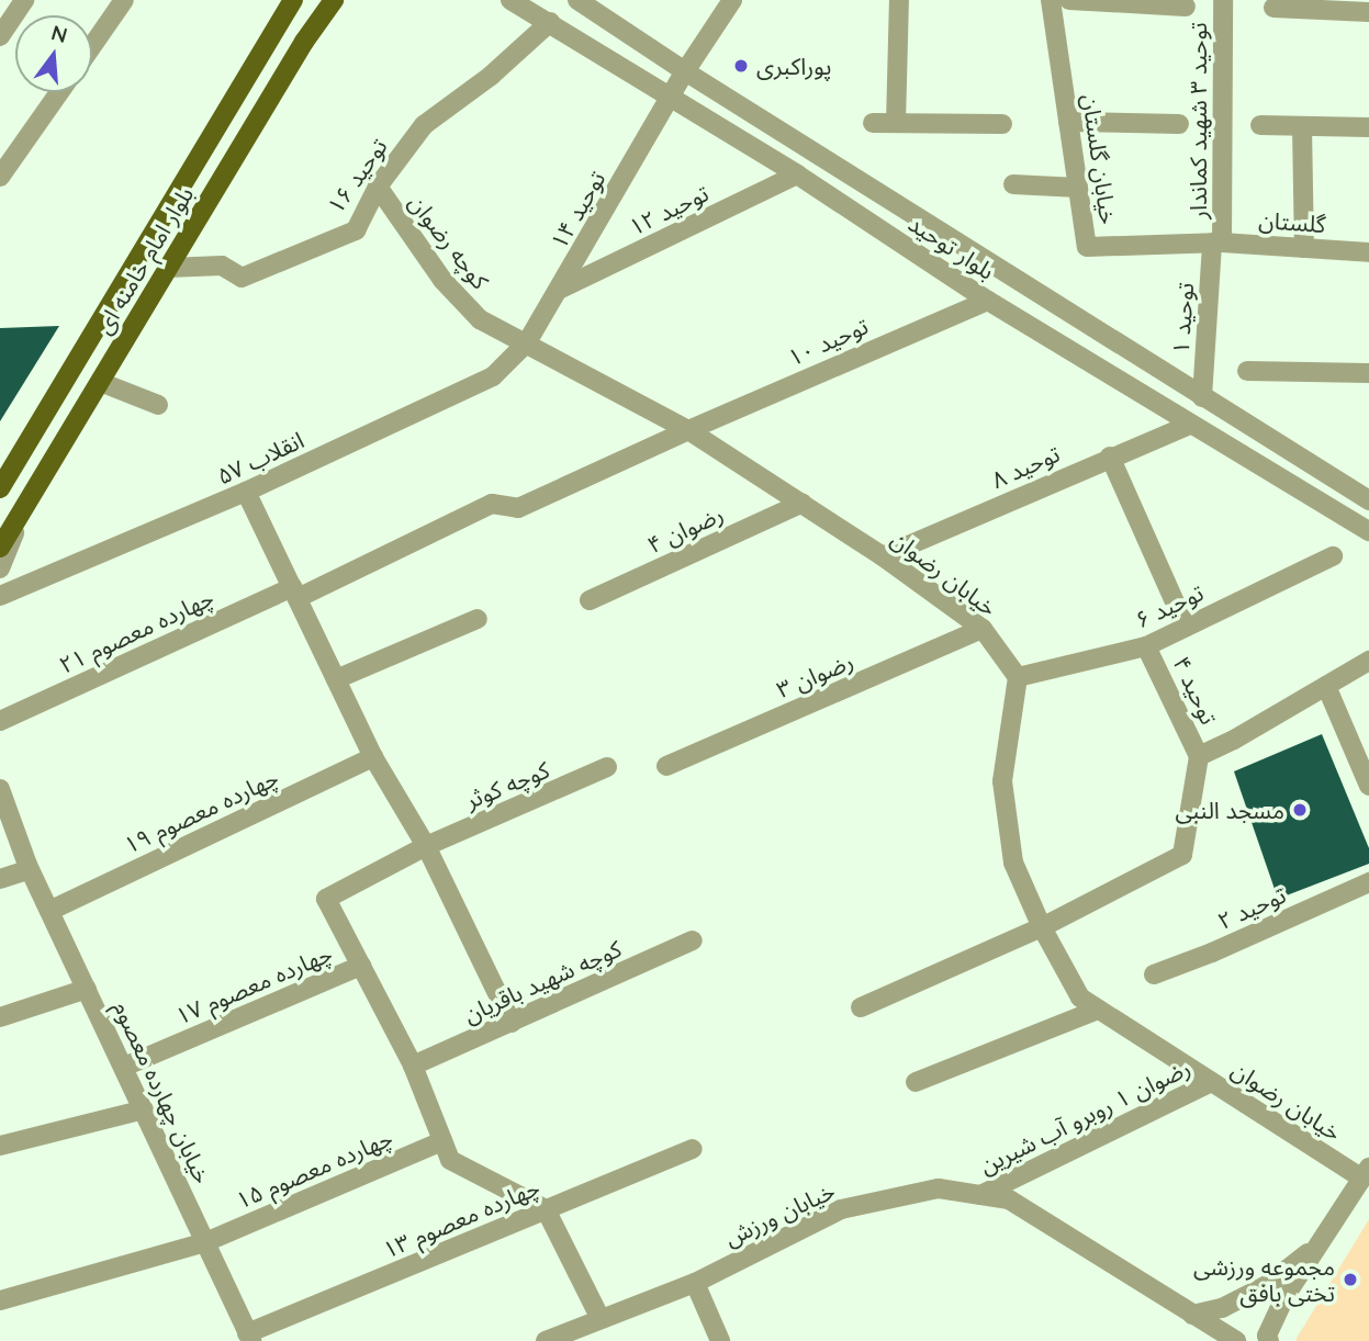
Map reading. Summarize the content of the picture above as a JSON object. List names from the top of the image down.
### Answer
{
  "streets": {
    "main road": ["بلوار امام خامنه ای"],
    "street": [
      "توحید ۳ شهید کماندار",
      "خیابان گلستان",
      "توحید ۱۶",
      "توحید ۱۴",
      "توحید ۱۲",
      "گلستان",
      "کوچه رضوان",
      "بلوار توحید",
      "توحید ۱",
      "توحید ۱۰",
      "انقلاب ۵۷",
      "توحید ۸",
      "رضوان ۴",
      "خیابان رضوان",
      "توحید ۶",
      "چهارده معصوم ۲۱",
      "رضوان ۳",
      "توحید ۴",
      "کوچه کوثر",
      "چهارده معصوم ۱۹",
      "توحید ۲",
      "کوچه شهید باقریان",
      "چهارده معصوم ۱۷",
      "خیابان چهارده معصوم",
      "رضوان ۱ روبرو آب شیرین",
      "چهارده معصوم ۱۵",
      "خیابان ورزش",
      "چهارده معصوم ۱۳"
    ]
  },
  "crossings": [
    ["توحید ۳ شهید کماندار", "خیابان گلستان"],
    ["توحید ۳ شهید کماندار", "گلستان"],
    ["توحید ۳ شهید کماندار", "توحید ۱"],
    ["خیابان گلستان", "گلستان"],
    ["خیابان گلستان", "توحید ۱"],
    ["توحید ۱۶", "کوچه رضوان"],
    ["توحید ۱۶", "بلوار توحید"],
    ["توحید ۱۶", "بلوار امام خامنه ای"],
    ["توحید ۱۴", "توحید ۱۲"],
    ["توحید ۱۴", "کوچه رضوان"],
    ["توحید ۱۴", "بلوار توحید"],
    ["توحید ۱۴", "انقلاب ۵۷"],
    ["توحید ۱۴", "خیابان رضوان"],
    ["توحید ۱۲", "بلوار توحید"],
    ["گلستان", "توحید ۱"],
    ["کوچه رضوان", "انقلاب ۵۷"],
    ["کوچه رضوان", "خیابان رضوان"],
    ["بلوار توحید", "توحید ۱"],
    ["بلوار توحید", "توحید ۱۰"],
    ["بلوار توحید", "توحید ۸"],
    ["توحید ۱۰", "خیابان رضوان"],
    ["توحید ۱۰", "چهارده معصوم ۲۱"],
    ["انقلاب ۵۷", "خیابان رضوان"],
    ["توحید ۸", "خیابان رضوان"],
    ["رضوان ۴", "خیابان رضوان"],
    ["خیابان رضوان", "توحید ۶"],
    ["خیابان رضوان", "رضوان ۳"],
    ["خیابان رضوان", "رضوان ۱ روبرو آب شیرین"],
    ["توحید ۶", "توحید ۴"],
    ["کوچه کوثر", "چهارده معصوم ۱۷"],
    ["چهارده معصوم ۱۹", "خیابان چهارده معصوم"],
    ["چهارده معصوم ۱۷", "خیابان چهارده معصوم"],
    ["خیابان چهارده معصوم", "چهارده معصوم ۱۵"],
    ["خیابان چهارده معصوم", "چهارده معصوم ۱۳"],
    ["رضوان ۱ روبرو آب شیرین", "خیابان ورزش"]
  ],
  "places": ["پوراکبری", "مسجد النبی", "مجموعه ورزشی تختی بافق"],
  "north": "top"
}
